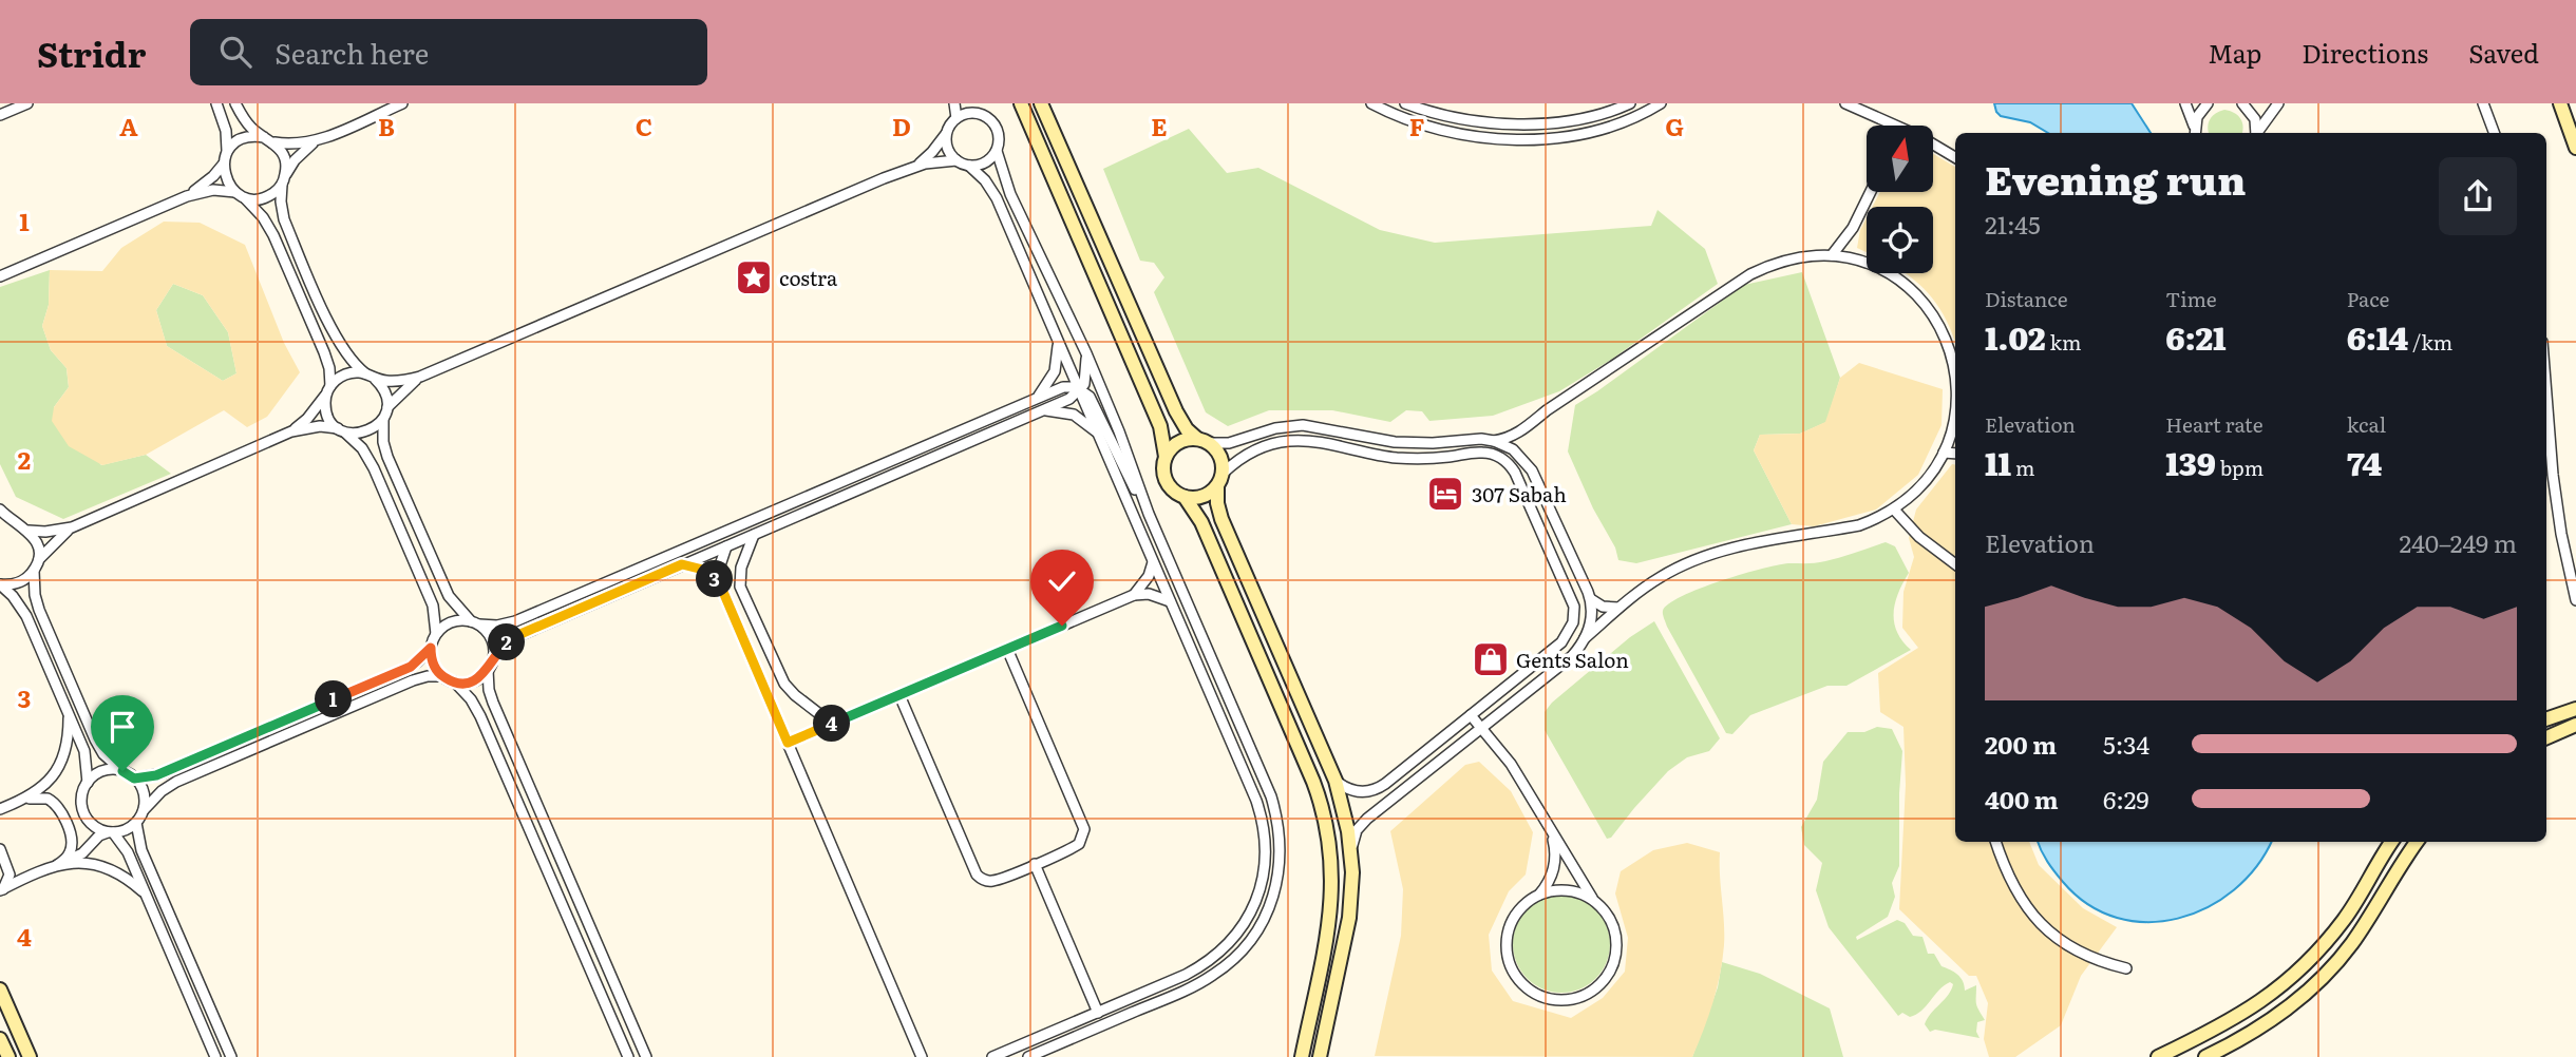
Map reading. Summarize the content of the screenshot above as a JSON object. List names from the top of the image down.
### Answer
{
  "places": {
    "place": ["costra"],
    "hotel": ["307 Sabah"],
    "shop": ["Gents Salon"]
  },
  "north": "top",
  "page": {
    "header": "Stridr",
    "search": "Search here",
    "nav": ["Map", "Directions", "Saved"],
    "heading": ["Evening run", "21:45"],
    "stats": [
      ["Distance", "1.02 km"],
      ["Time", "6:21"],
      ["Pace", "6:14 /km"],
      ["Elevation", "11 m"],
      ["Heart rate", "139 bpm"],
      ["kcal", "74"]
    ],
    "chart": ["Elevation", "240–249 m"],
    "pins": [
      "3",
      "2",
      "1",
      "4"
    ],
    "list": [
      {
        "name": "200 m",
        "note": "5:34"
      },
      {
        "name": "400 m",
        "note": "6:29"
      }
    ]
  },
  "grid": {
    "columns": [
      "A",
      "B",
      "C",
      "D",
      "E",
      "F",
      "G"
    ],
    "rows": [
      "1",
      "2",
      "3",
      "4"
    ]
  }
}
